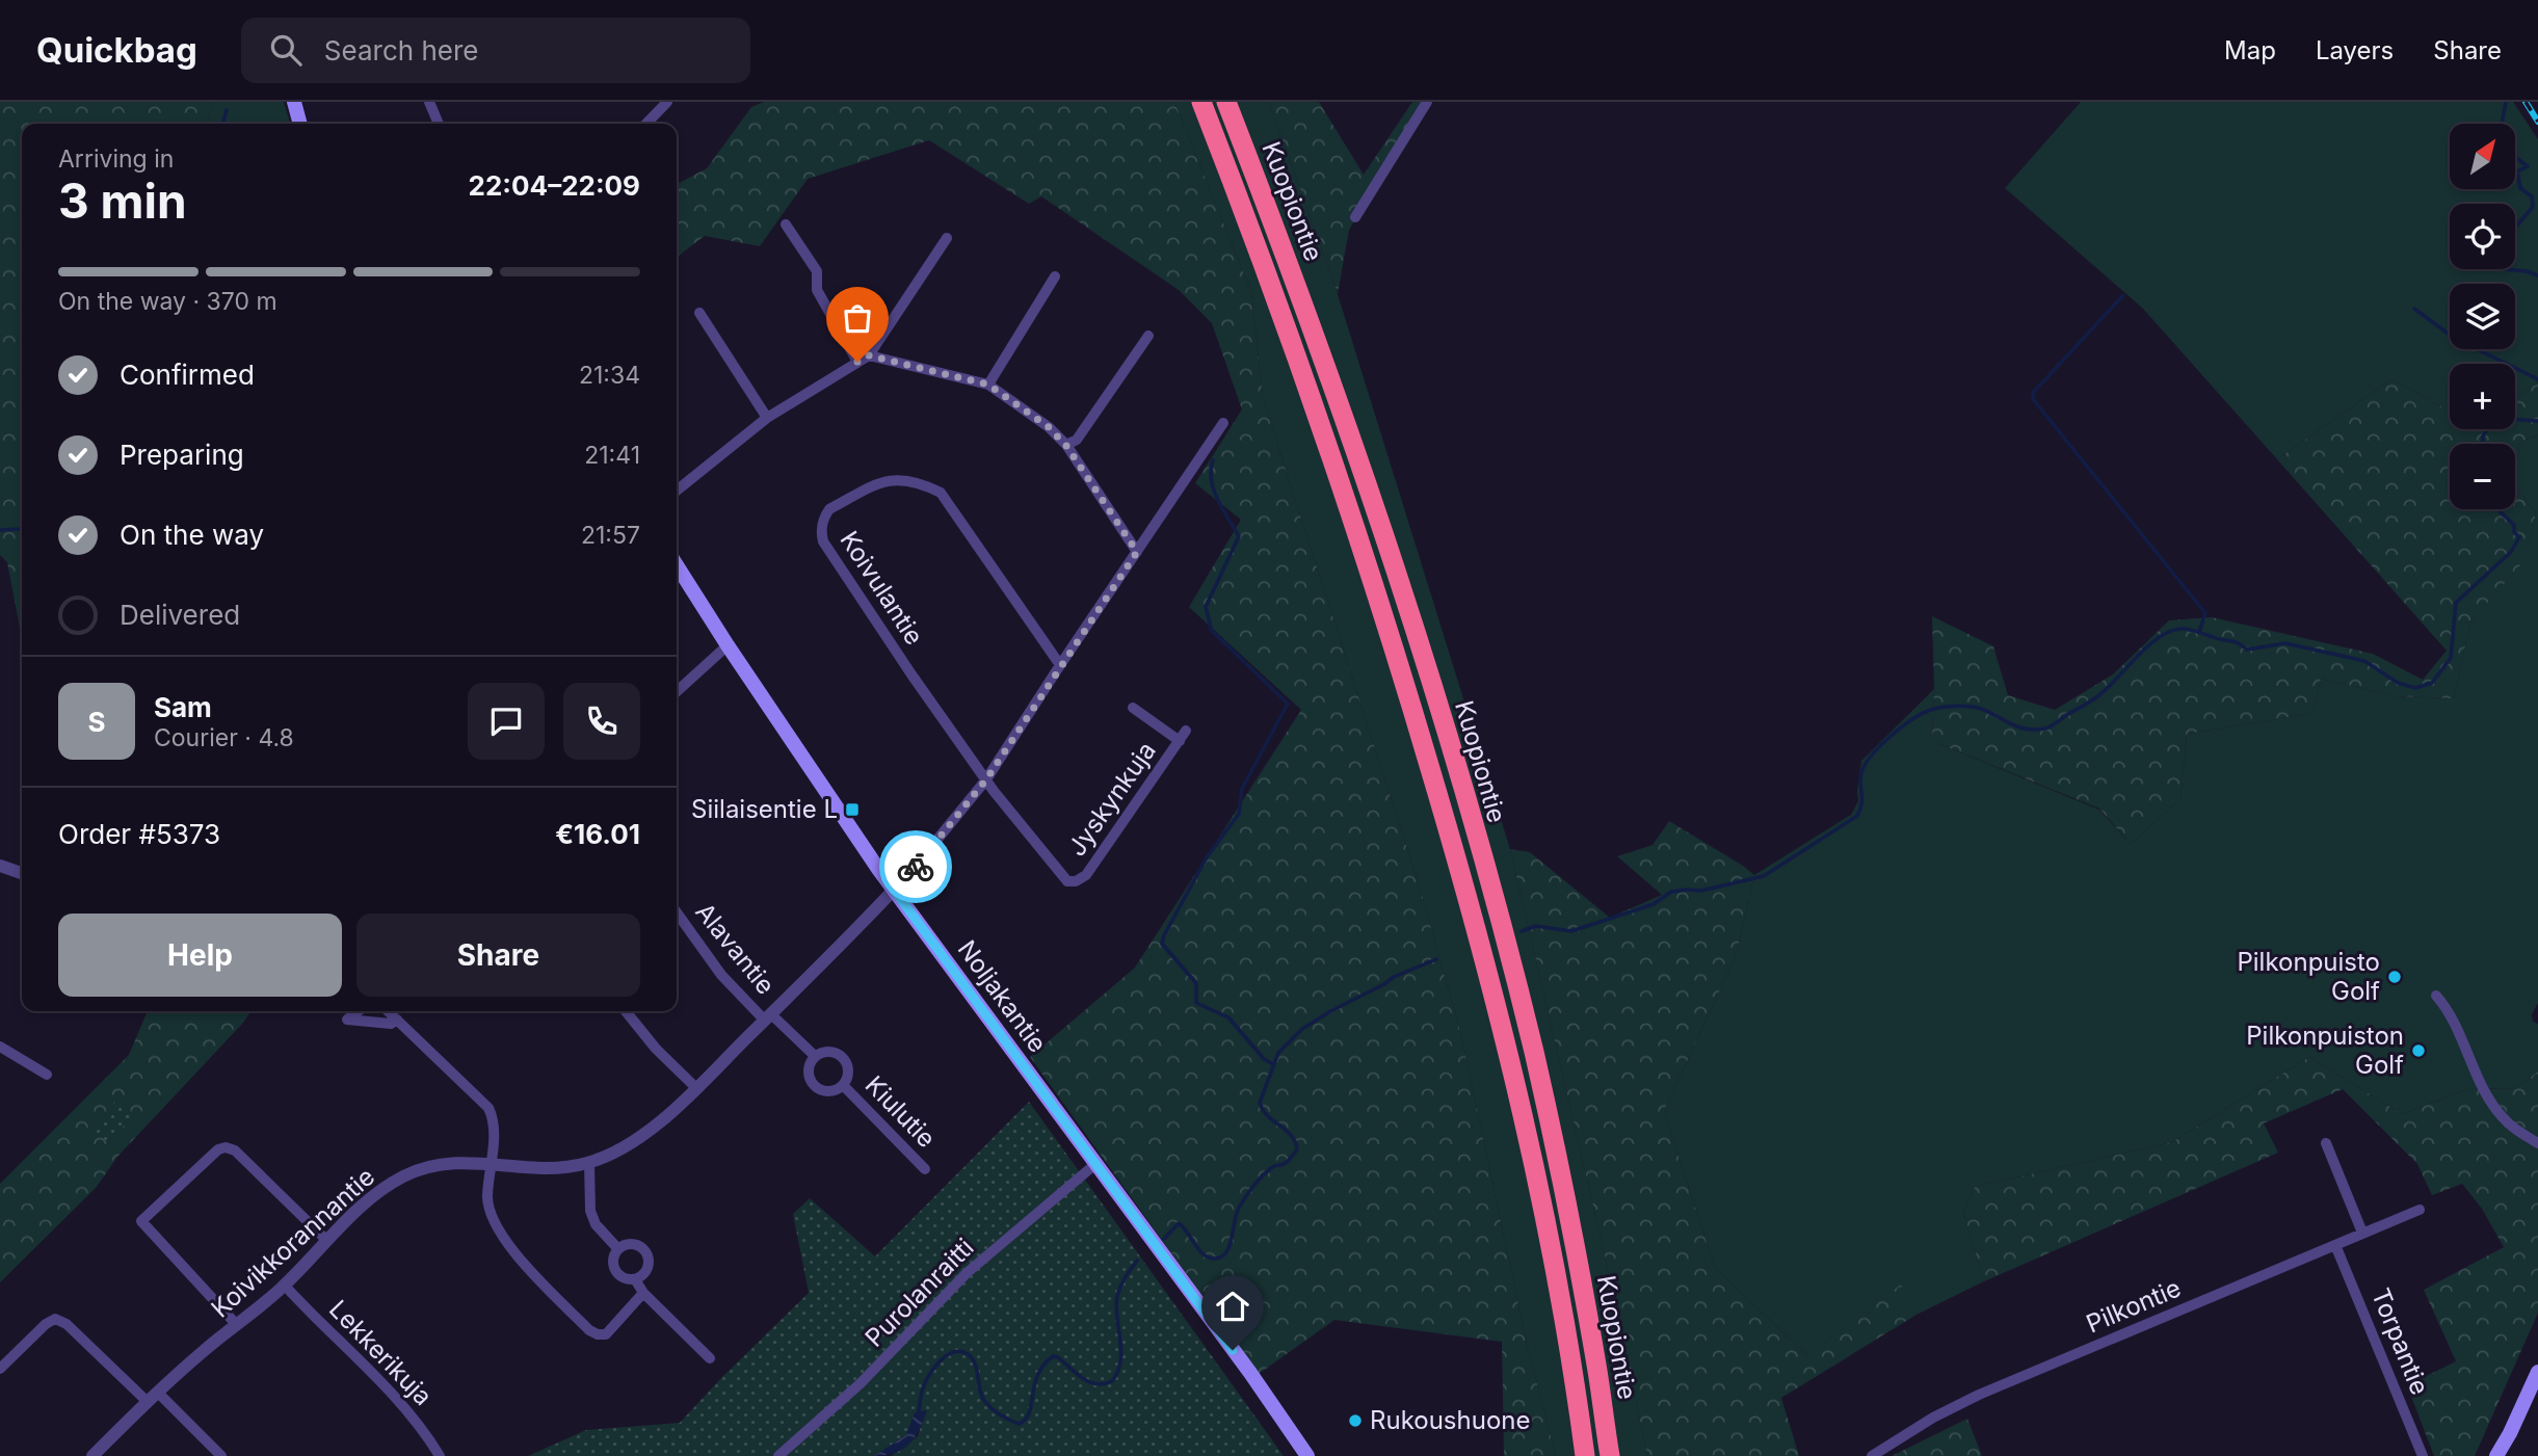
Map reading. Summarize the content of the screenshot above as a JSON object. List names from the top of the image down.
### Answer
{
  "streets": {
    "highway": ["Kuopiontie"],
    "main road": ["Noljakantie"],
    "street": [
      "Koivulantie",
      "Jyskynkuja",
      "Alavantie",
      "Kiulutie",
      "Koivikkorannantie",
      "Purolanraitti",
      "Pilkontie",
      "Torpantie",
      "Lekkerikuja"
    ]
  },
  "crossings": [
    ["Koivulantie", "Jyskynkuja"],
    ["Alavantie", "Koivikkorannantie"],
    ["Noljakantie", "Koivikkorannantie"],
    ["Noljakantie", "Purolanraitti"],
    ["Koivikkorannantie", "Lekkerikuja"],
    ["Pilkontie", "Torpantie"]
  ],
  "places": {
    "transit": ["Siilaisentie L"],
    "other": ["Pilkonpuisto Golf", "Pilkonpuiston Golf", "Rukoushuone"]
  },
  "north": "top right",
  "page": {
    "header": "Quickbag",
    "search": "Search here",
    "nav": ["Map", "Layers", "Share"],
    "map_buttons": ["+", "−"],
    "heading": ["3 min", "Arriving in", "22:04–22:09"],
    "panel": [
      "Sam",
      "Courier · 4.8",
      "Order #5373",
      "€16.01"
    ],
    "bar": "On the way · 370 m",
    "list": [
      ["Confirmed", "21:34"],
      ["Preparing", "21:41"],
      ["On the way", "21:57"],
      "Delivered"
    ],
    "round": "S",
    "buttons": ["Help", "Share"]
  }
}
